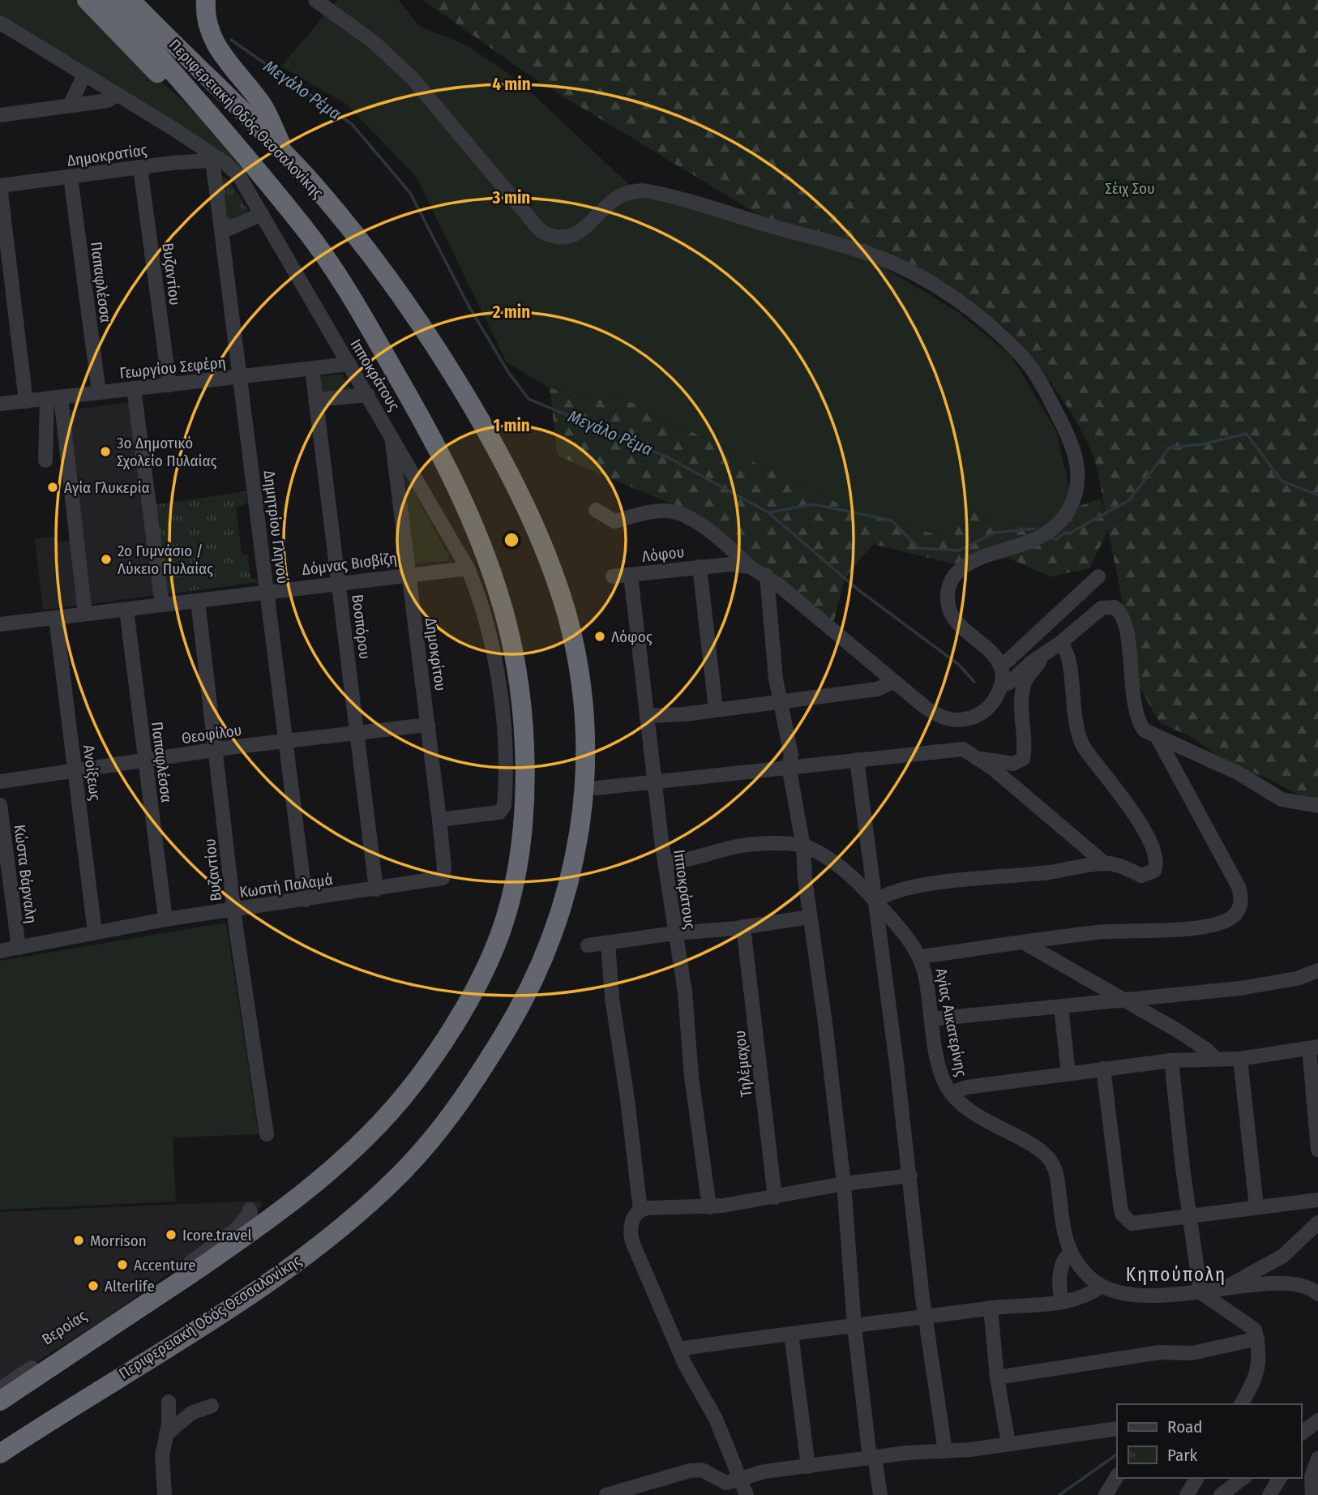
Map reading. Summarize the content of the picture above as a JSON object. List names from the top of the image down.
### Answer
{
  "streets": {
    "highway": ["Περιφερειακή Οδός Θεσσαλονίκης"],
    "street": [
      "Δημοκρατίας",
      "Βυζαντίου",
      "Παπαφλέσσα",
      "Γεωργίου Σεφέρη",
      "Ιπποκράτους",
      "Δημητρίου Γληνού",
      "Λόφου",
      "Δόμνας Βισβίζη",
      "Βοσπόρου",
      "Δημοκρίτου",
      "Θεοφίλου",
      "Ανοίξεως",
      "Κώστα Βάρναλη",
      "Κωστή Παλαμά",
      "Αγίας Αικατερίνης",
      "Τηλέμαχου",
      "Βεροίας"
    ]
  },
  "crossings": [
    ["Δημοκρατίας", "Βυζαντίου"],
    ["Δημοκρατίας", "Παπαφλέσσα"],
    ["Δημοκρατίας", "Ιπποκράτους"],
    ["Δημοκρατίας", "Δημητρίου Γληνού"],
    ["Βυζαντίου", "Γεωργίου Σεφέρη"],
    ["Βυζαντίου", "Δόμνας Βισβίζη"],
    ["Βυζαντίου", "Θεοφίλου"],
    ["Βυζαντίου", "Κωστή Παλαμά"],
    ["Παπαφλέσσα", "Γεωργίου Σεφέρη"],
    ["Παπαφλέσσα", "Δόμνας Βισβίζη"],
    ["Παπαφλέσσα", "Θεοφίλου"],
    ["Παπαφλέσσα", "Κωστή Παλαμά"],
    ["Γεωργίου Σεφέρη", "Ιπποκράτους"],
    ["Γεωργίου Σεφέρη", "Δημητρίου Γληνού"],
    ["Γεωργίου Σεφέρη", "Βοσπόρου"],
    ["Ιπποκράτους", "Δημητρίου Γληνού"],
    ["Ιπποκράτους", "Λόφου"],
    ["Ιπποκράτους", "Δόμνας Βισβίζη"],
    ["Ιπποκράτους", "Δημοκρίτου"],
    ["Δημητρίου Γληνού", "Δόμνας Βισβίζη"],
    ["Δημητρίου Γληνού", "Θεοφίλου"],
    ["Δημητρίου Γληνού", "Κωστή Παλαμά"],
    ["Δόμνας Βισβίζη", "Βοσπόρου"],
    ["Δόμνας Βισβίζη", "Δημοκρίτου"],
    ["Δόμνας Βισβίζη", "Ανοίξεως"],
    ["Βοσπόρου", "Θεοφίλου"],
    ["Βοσπόρου", "Κωστή Παλαμά"],
    ["Δημοκρίτου", "Θεοφίλου"],
    ["Δημοκρίτου", "Κωστή Παλαμά"],
    ["Θεοφίλου", "Ανοίξεως"],
    ["Ανοίξεως", "Κωστή Παλαμά"],
    ["Κώστα Βάρναλη", "Κωστή Παλαμά"]
  ],
  "districts": ["Κηπούπολη"],
  "water": ["Μεγάλο Ρέμα"],
  "parks": ["Σέιχ Σου"],
  "places": [
    "3ο Δημοτικό Σχολείο Πυλαίας",
    "Αγία Γλυκερία",
    "2o Γυμνάσιο / Λύκειο Πυλαίας",
    "Λόφος",
    "Icore.travel",
    "Morrison",
    "Accenture",
    "Alterlife"
  ],
  "legend": ["Road", "Park"],
  "rings": [
    "4 min",
    "3 min",
    "2 min",
    "1 min"
  ]
}
